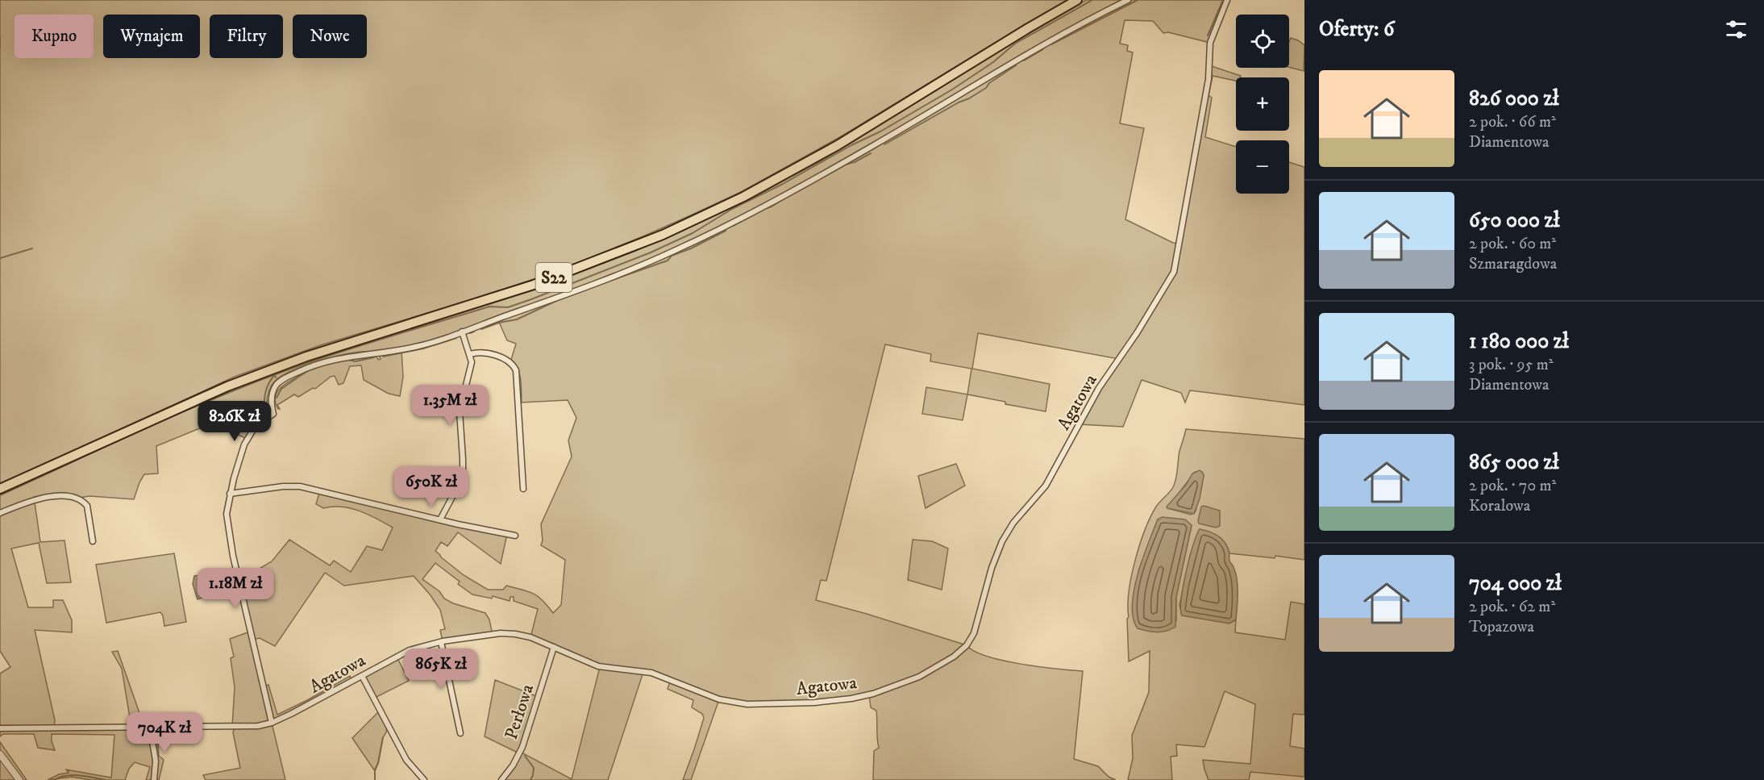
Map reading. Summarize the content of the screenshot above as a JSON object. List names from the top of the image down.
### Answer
{
  "streets": {
    "highway": ["S22"],
    "street": ["Agatowa", "Perłowa"]
  },
  "crossings": [
    ["Agatowa", "Perłowa"]
  ],
  "page": {
    "heading": "Oferty: 6",
    "map_buttons": ["+", "−"],
    "chip": [
      "Kupno",
      "Wynajem",
      "Filtry",
      "Nowe"
    ],
    "list": [
      {
        "name": "826 000 zł",
        "note": "2 pok. · 66 m² · Diamentowa"
      },
      {
        "name": "650 000 zł",
        "note": "2 pok. · 60 m² · Szmaragdowa"
      },
      {
        "name": "1 180 000 zł",
        "note": "3 pok. · 95 m² · Diamentowa"
      },
      {
        "name": "865 000 zł",
        "note": "2 pok. · 70 m² · Koralowa"
      },
      {
        "name": "704 000 zł",
        "note": "2 pok. · 62 m² · Topazowa"
      }
    ],
    "price": [
      "1.35M zł",
      "826K zł",
      "650K zł",
      "1.18M zł",
      "865K zł",
      "704K zł"
    ]
  }
}
